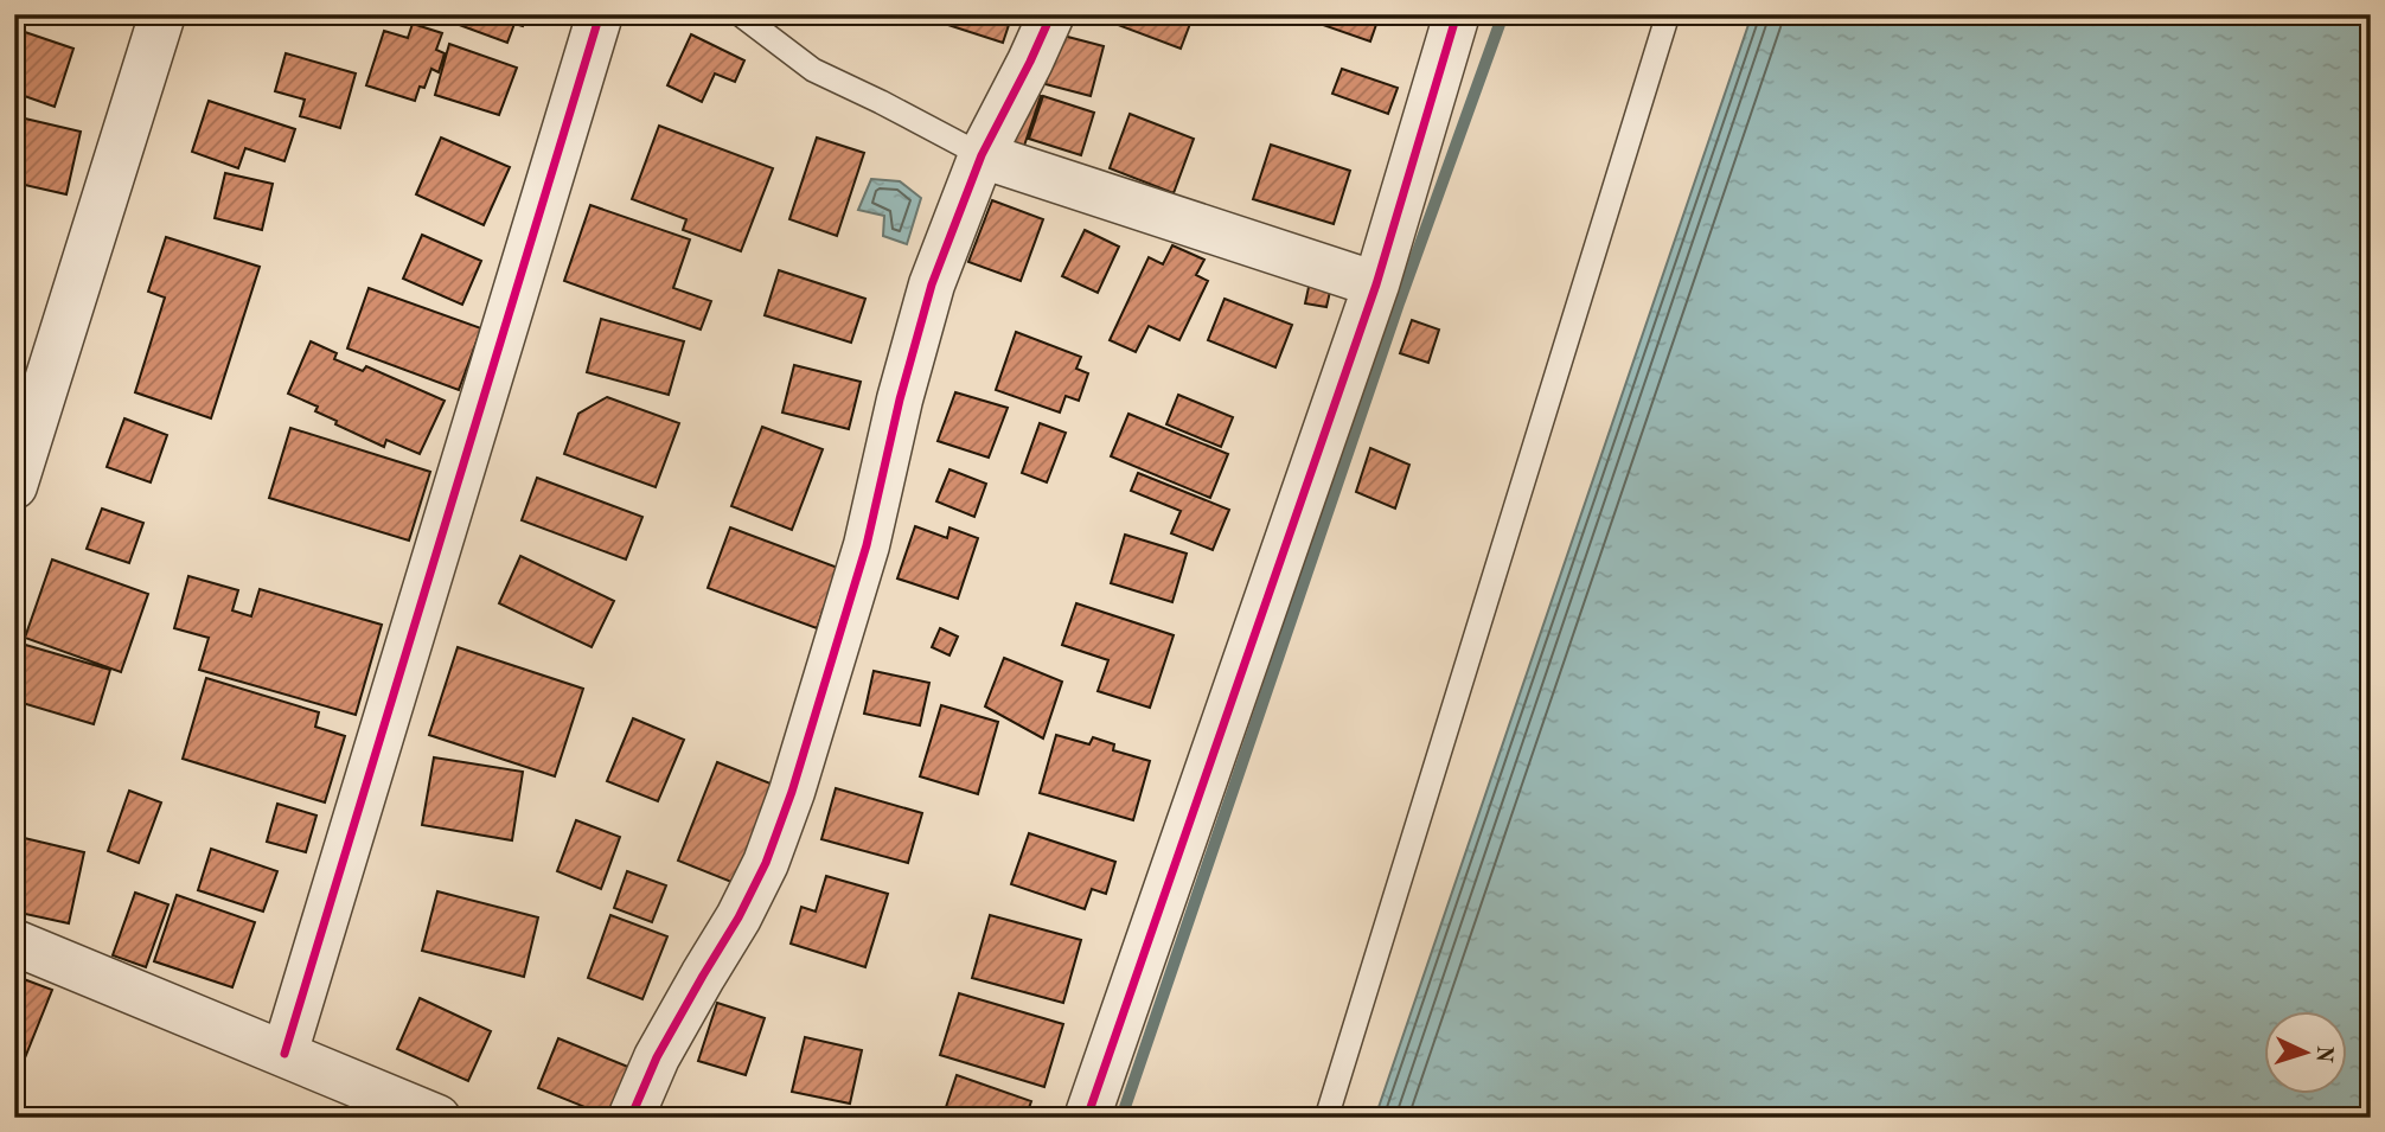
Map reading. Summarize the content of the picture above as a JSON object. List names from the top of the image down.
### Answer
{
  "north": "right"
}
